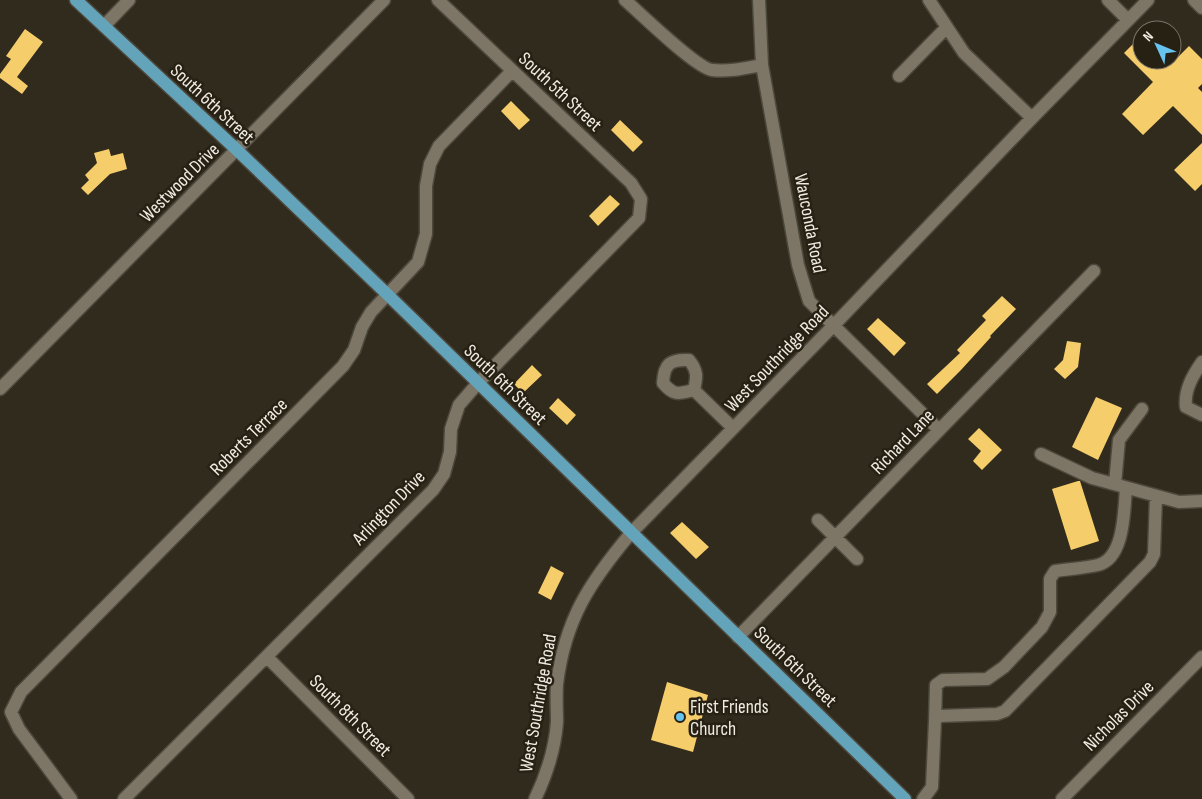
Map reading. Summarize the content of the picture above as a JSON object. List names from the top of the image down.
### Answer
{
  "streets": {
    "main road": ["South 6th Street"],
    "street": [
      "South 5th Street",
      "Westwood Drive",
      "Wauconda Road",
      "West Southridge Road",
      "Roberts Terrace",
      "Richard Lane",
      "Arlington Drive",
      "South 8th Street",
      "Nicholas Drive"
    ]
  },
  "crossings": [
    ["South 5th Street", "Roberts Terrace"],
    ["South 5th Street", "Arlington Drive"],
    ["South 6th Street", "Westwood Drive"],
    ["South 6th Street", "West Southridge Road"],
    ["South 6th Street", "Roberts Terrace"],
    ["South 6th Street", "Richard Lane"],
    ["South 6th Street", "Arlington Drive"],
    ["Wauconda Road", "West Southridge Road"],
    ["Wauconda Road", "Richard Lane"],
    ["Arlington Drive", "South 8th Street"]
  ],
  "places": ["First Friends Church"],
  "north": "top left"
}
